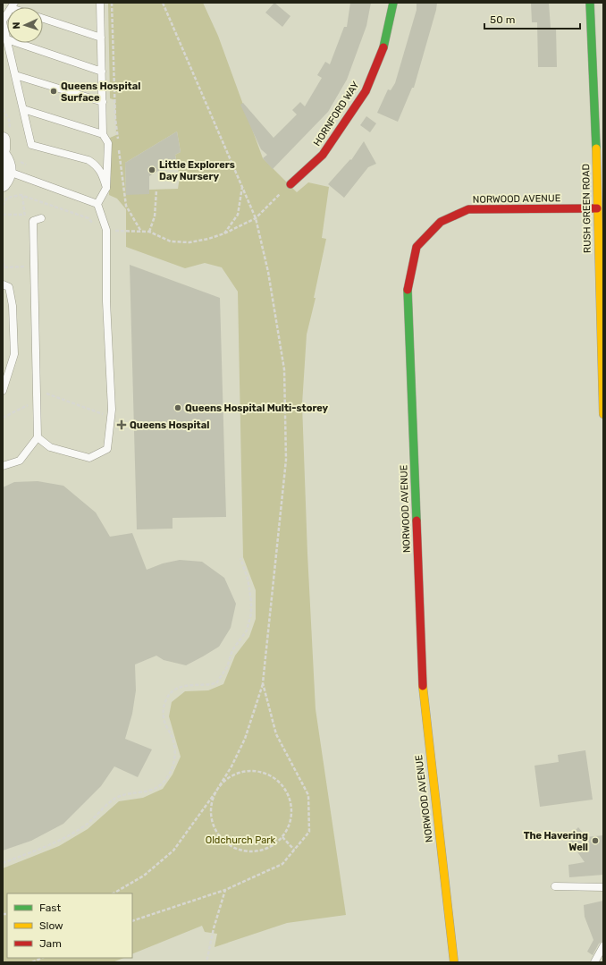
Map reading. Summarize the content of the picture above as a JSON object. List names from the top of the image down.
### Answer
{
  "streets": {
    "street": ["HORNFORD WAY", "NORWOOD AVENUE", "RUSH GREEN ROAD"]
  },
  "crossings": [
    ["NORWOOD AVENUE", "RUSH GREEN ROAD"]
  ],
  "parks": ["Oldchurch Park"],
  "places": {
    "other": [
      "Queens Hospital Surface",
      "Little Explorers Day Nursery",
      "Queens Hospital Multi-storey",
      "The Havering Well"
    ],
    "health": ["Queens Hospital"]
  },
  "legend": ["Fast", "Slow", "Jam"],
  "scale_bar": "50 m",
  "north": "left"
}
